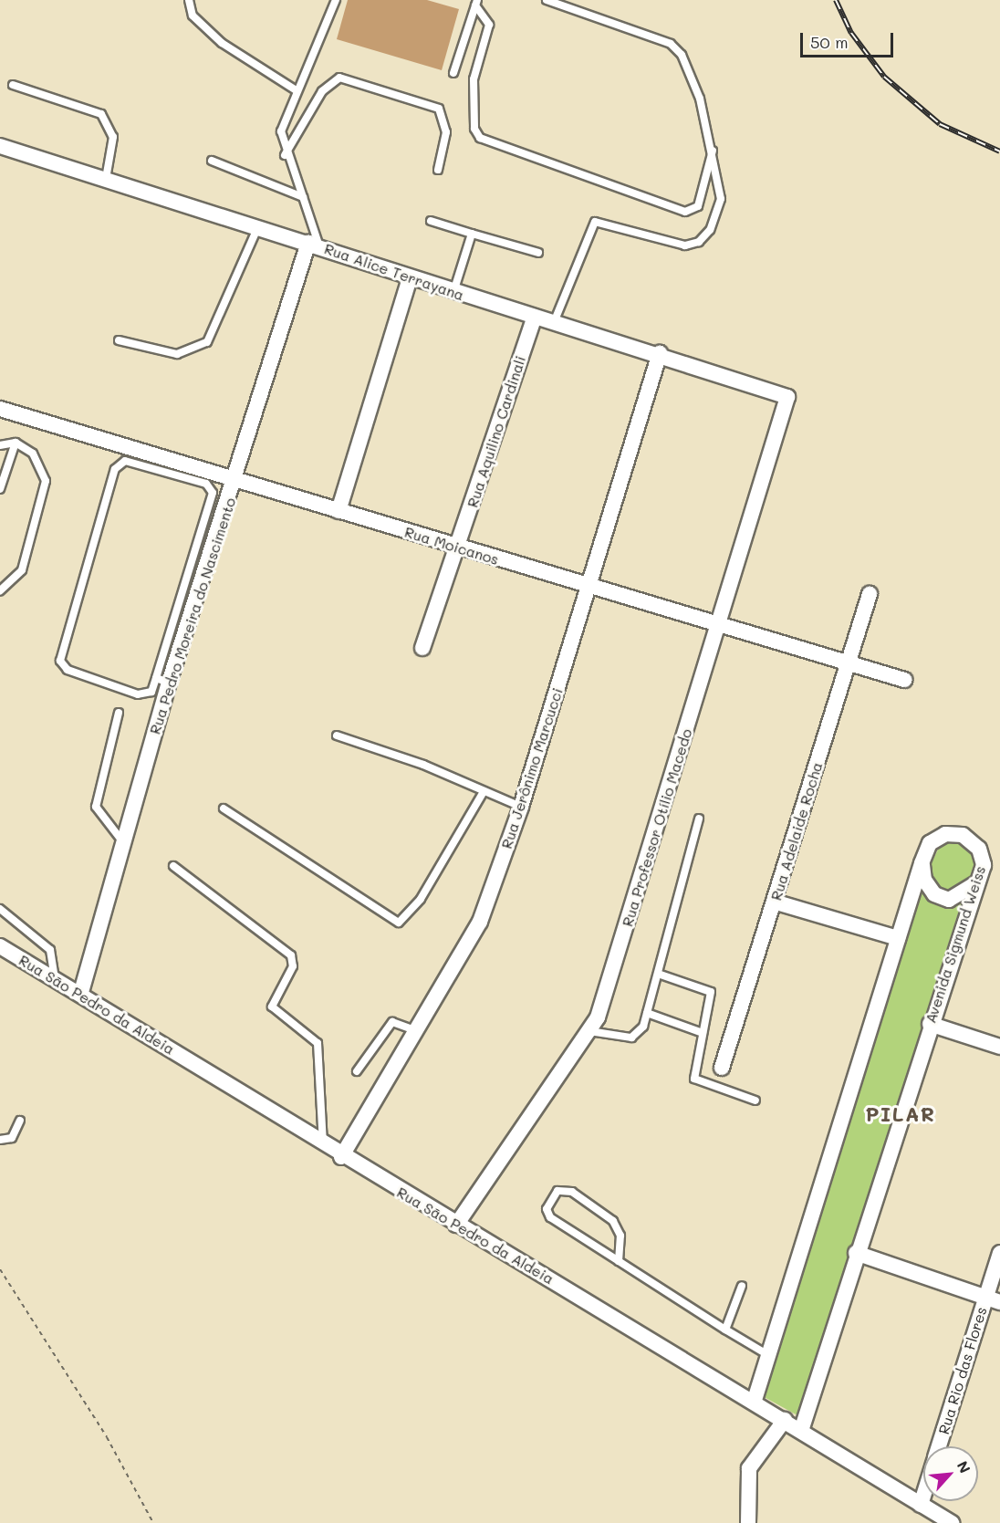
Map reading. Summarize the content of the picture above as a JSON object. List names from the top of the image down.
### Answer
{
  "streets": {
    "street": [
      "Rua Alice Terrayana",
      "Rua Aquilino Cardinali",
      "Rua Moicanos",
      "Rua Pedro Moreira do Nascimento",
      "Rua Jerônimo Marcucci",
      "Rua Professor Otílio Macedo",
      "Rua Adelaide Rocha",
      "Avenida Sigmund Weiss",
      "Rua São Pedro da Aldeia",
      "Rua Rio das Flores"
    ]
  },
  "crossings": [
    ["Rua Alice Terrayana", "Rua Aquilino Cardinali"],
    ["Rua Alice Terrayana", "Rua Pedro Moreira do Nascimento"],
    ["Rua Alice Terrayana", "Rua Jerônimo Marcucci"],
    ["Rua Alice Terrayana", "Rua Professor Otílio Macedo"],
    ["Rua Aquilino Cardinali", "Rua Moicanos"],
    ["Rua Moicanos", "Rua Pedro Moreira do Nascimento"],
    ["Rua Moicanos", "Rua Jerônimo Marcucci"],
    ["Rua Moicanos", "Rua Professor Otílio Macedo"],
    ["Rua Moicanos", "Rua Adelaide Rocha"],
    ["Rua Pedro Moreira do Nascimento", "Rua São Pedro da Aldeia"],
    ["Rua Jerônimo Marcucci", "Rua São Pedro da Aldeia"],
    ["Rua Professor Otílio Macedo", "Rua São Pedro da Aldeia"],
    ["Avenida Sigmund Weiss", "Rua São Pedro da Aldeia"]
  ],
  "districts": ["PILAR"],
  "scale_bar": "50 m",
  "north": "top right"
}
